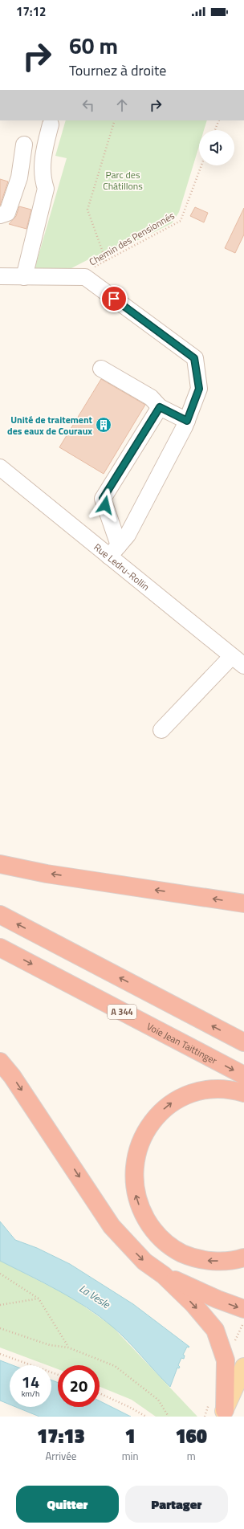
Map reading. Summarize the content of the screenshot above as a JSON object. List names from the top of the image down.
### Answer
{
  "streets": {
    "highway": ["A 344", "Voie Jean Taittinger"],
    "street": ["Rue Ledru-Rollin"],
    "path": ["Chemin des Pensionnés"]
  },
  "water": ["La Vesle"],
  "parks": ["Parc des Châtillons"],
  "places": {
    "building": ["Unité de traitement des eaux de Couraux"]
  },
  "page": {
    "status": "17:12",
    "turn": ["60 m", "Tournez à droite"],
    "speed": "14 km/h",
    "limit": "20",
    "eta": [
      "17:13",
      "Arrivée",
      "1",
      "min",
      "160",
      "m"
    ],
    "buttons": ["Quitter", "Partager"]
  }
}
